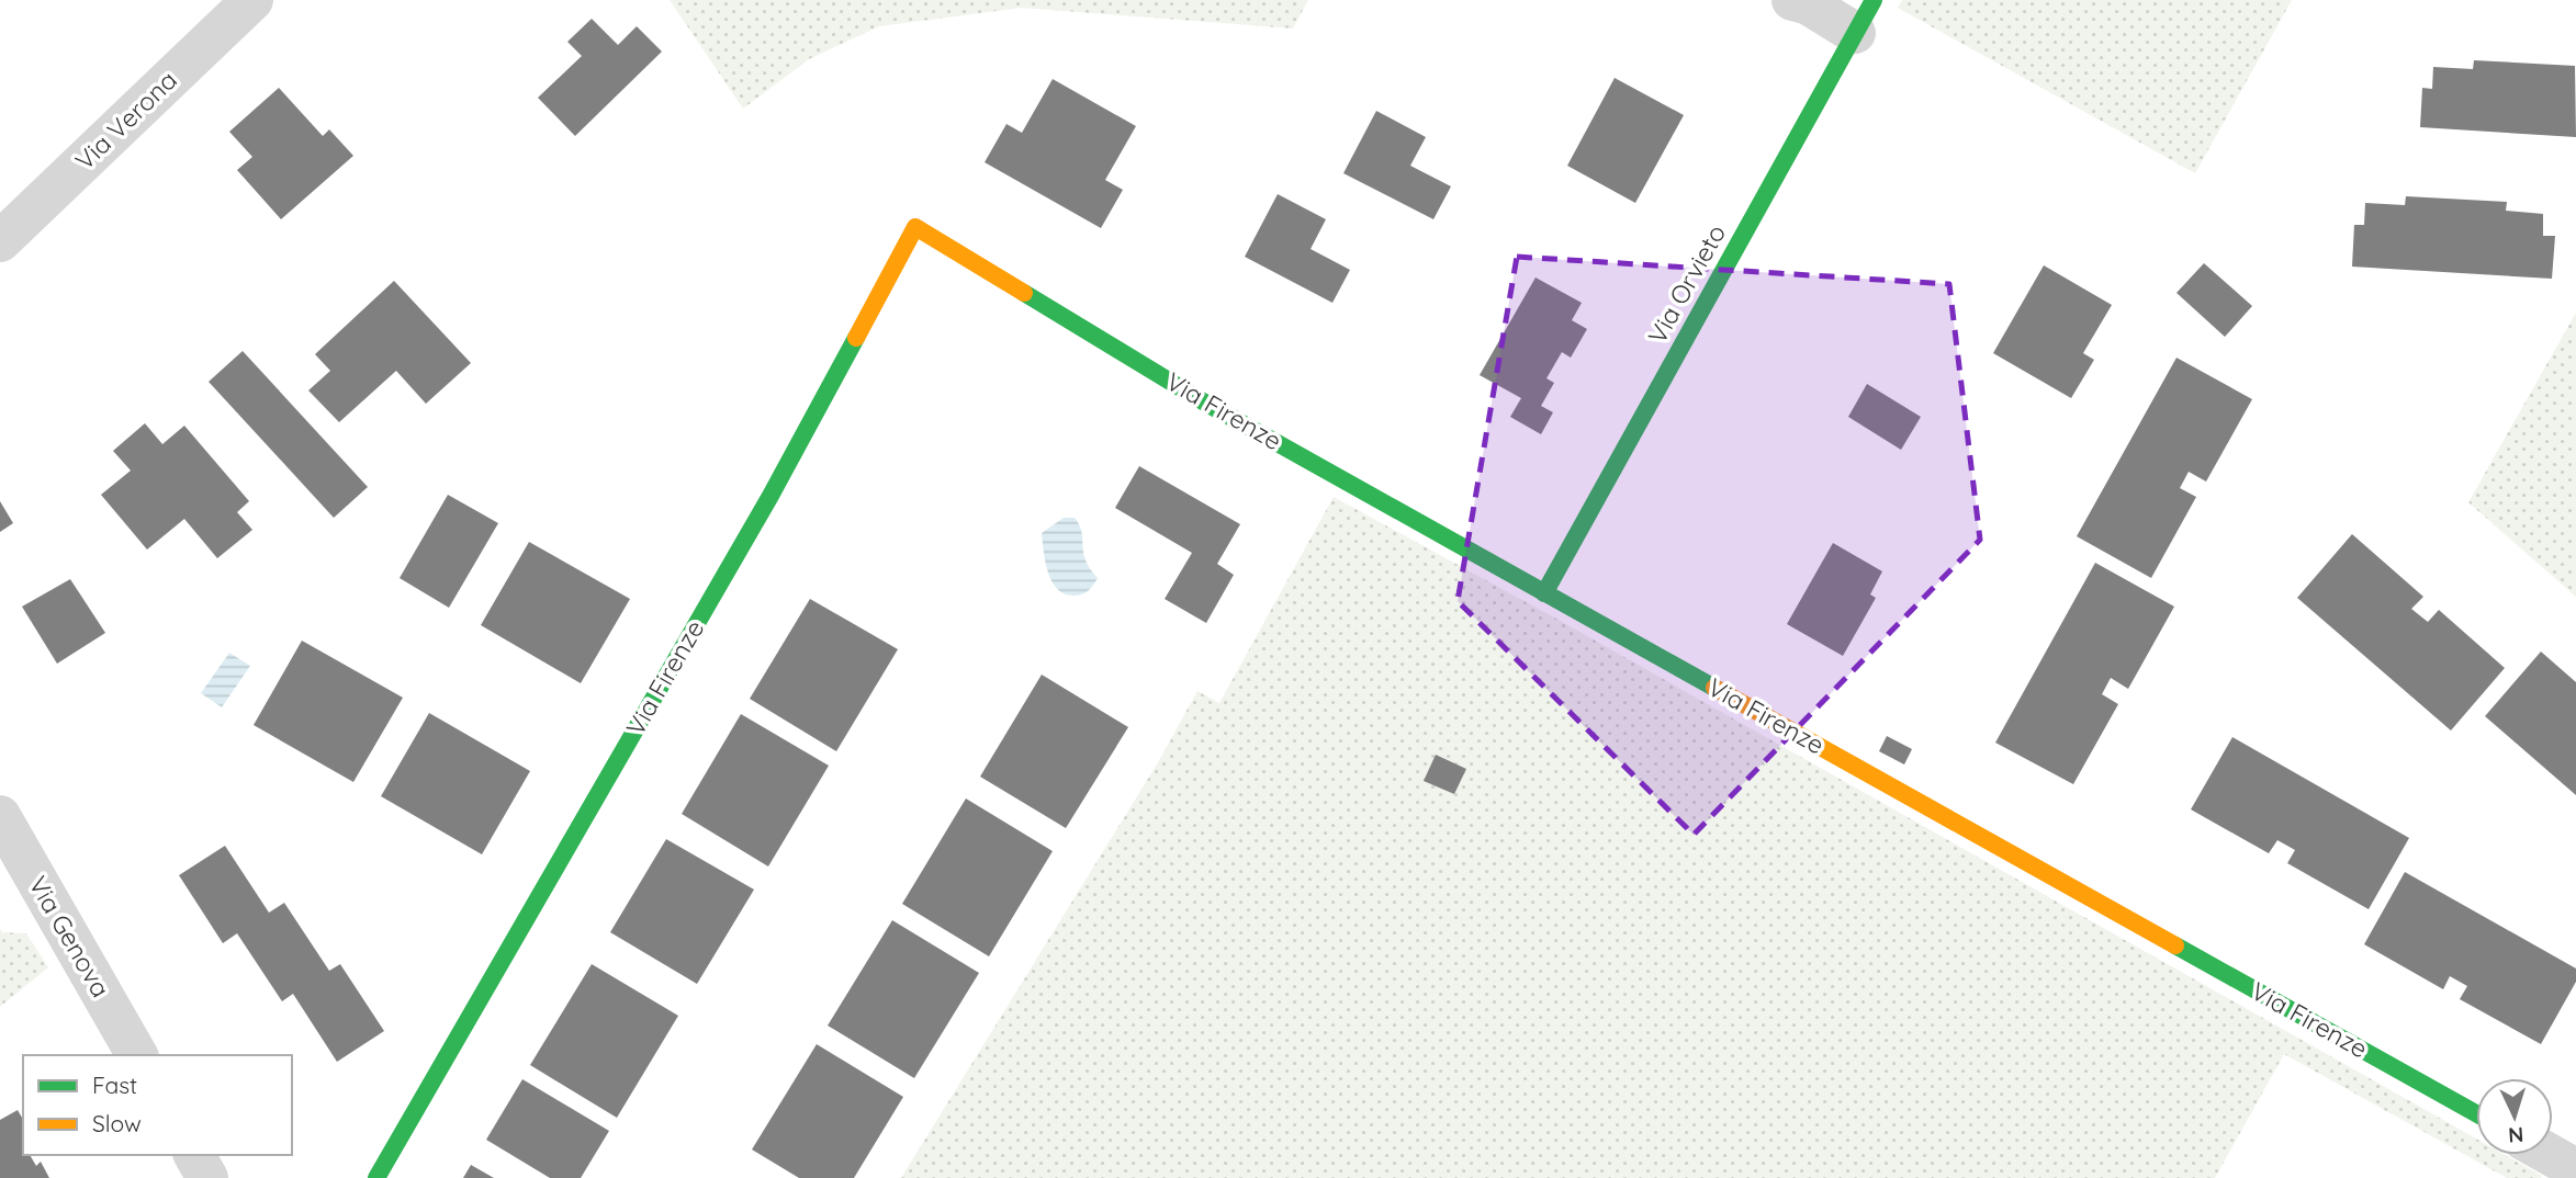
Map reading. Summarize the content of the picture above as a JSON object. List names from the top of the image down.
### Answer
{
  "streets": {
    "street": [
      "Via Verona",
      "Via Orvieto",
      "Via Firenze",
      "Via Genova"
    ]
  },
  "crossings": [
    ["Via Orvieto", "Via Firenze"]
  ],
  "legend": ["Fast", "Slow"],
  "north": "bottom"
}
